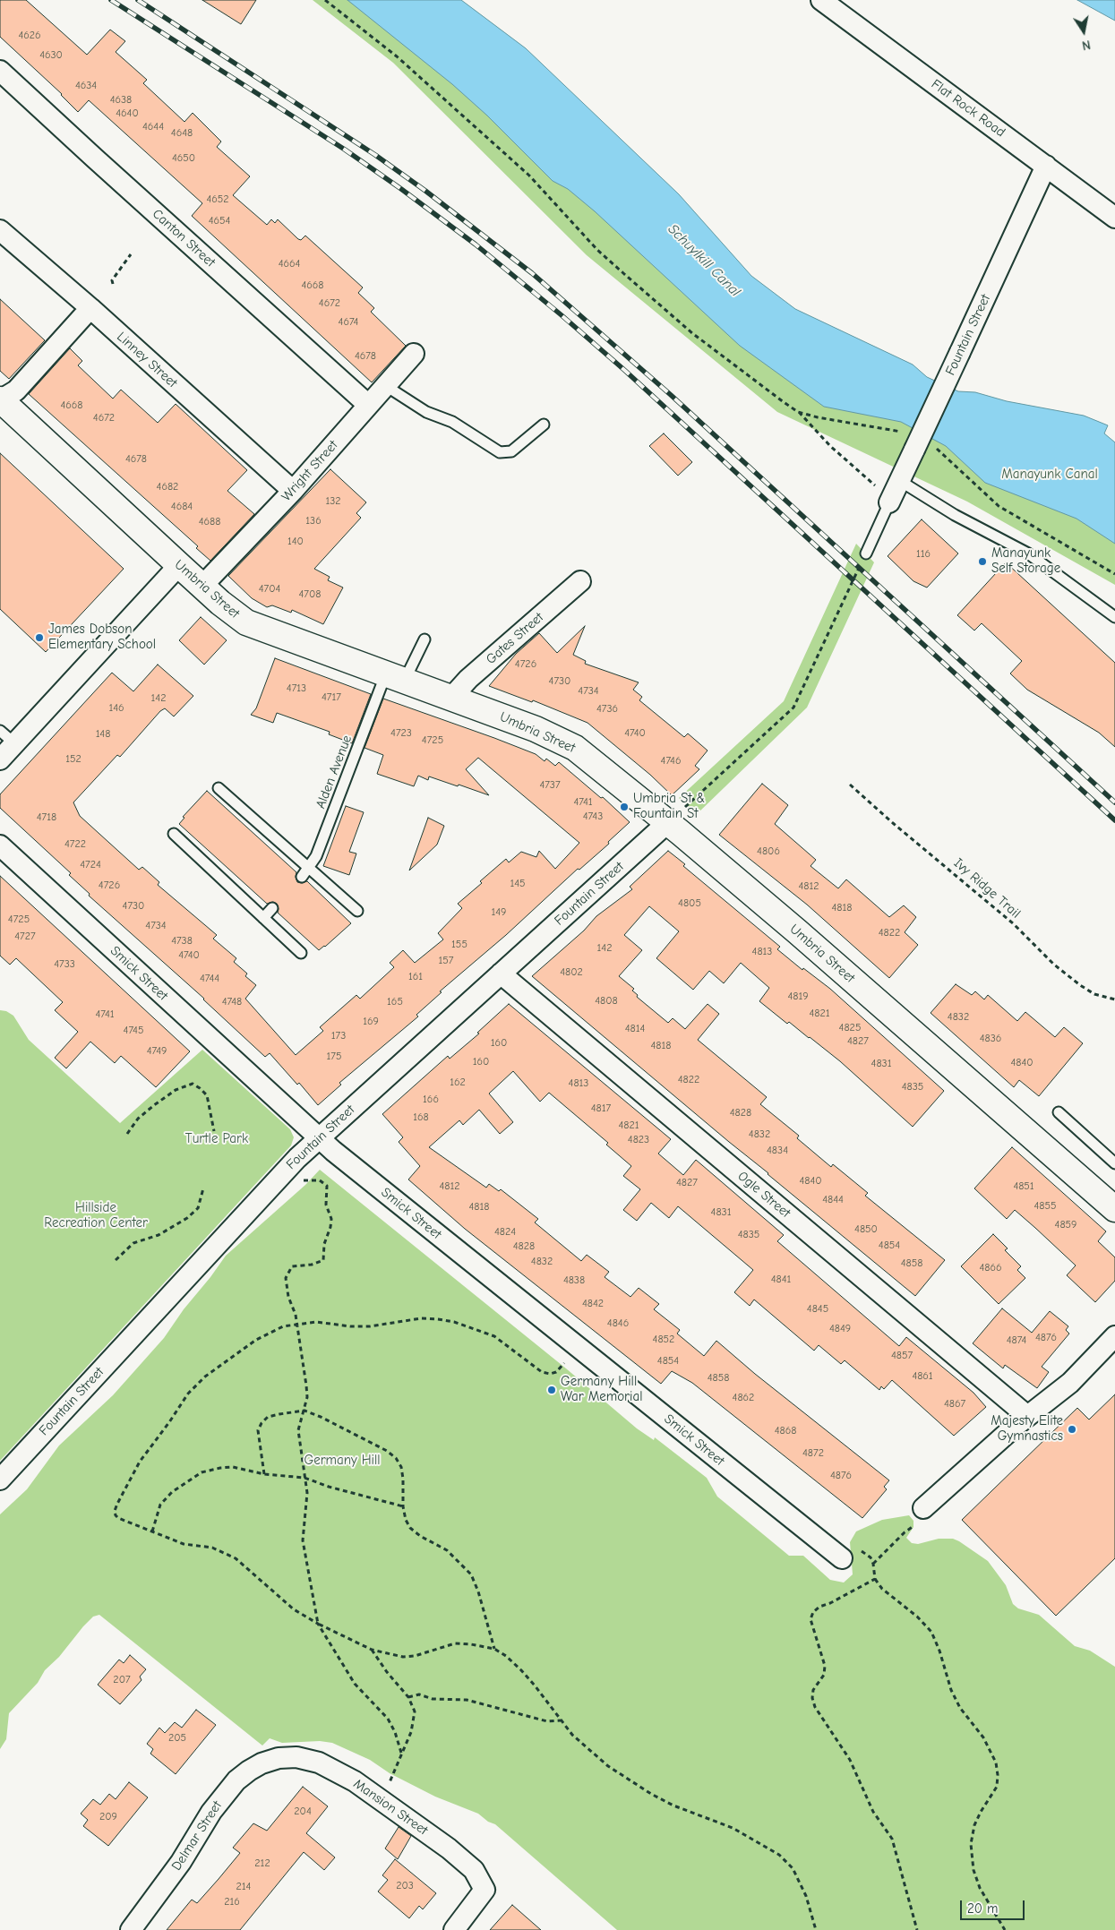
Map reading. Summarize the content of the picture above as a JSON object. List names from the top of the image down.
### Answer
{
  "streets": {
    "main road": ["Umbria Street"],
    "street": [
      "Flat Rock Road",
      "Canton Street",
      "Fountain Street",
      "Linney Street",
      "Wright Street",
      "Gates Street",
      "Smick Street",
      "Ogle Street",
      "Mansion Street",
      "Delmar Street"
    ],
    "lane": ["Alden Avenue"],
    "path": ["Ivy Ridge Trail"]
  },
  "crossings": [
    ["Flat Rock Road", "Fountain Street"],
    ["Canton Street", "Wright Street"],
    ["Fountain Street", "Umbria Street"],
    ["Fountain Street", "Smick Street"],
    ["Fountain Street", "Ogle Street"],
    ["Linney Street", "Wright Street"],
    ["Wright Street", "Umbria Street"],
    ["Umbria Street", "Gates Street"],
    ["Umbria Street", "Alden Avenue"],
    ["Mansion Street", "Delmar Street"]
  ],
  "water": ["Schuylkill Canal"],
  "parks": [
    "Manayunk Canal",
    "Turtle Park",
    "Hillside Recreation Center",
    "Germany Hill"
  ],
  "places": [
    "Manayunk Self Storage",
    "James Dobson Elementary School",
    "Umbria St & Fountain St",
    "Germany Hill War Memorial",
    "Majesty Elite Gymnastics"
  ],
  "house_numbers": [
    "4626",
    "4630",
    "4634",
    "4638",
    "4640",
    "4644",
    "4648",
    "4650",
    "4652",
    "4654",
    "4664",
    "4668",
    "4672",
    "4674",
    "4678",
    "4668",
    "4672",
    "4678",
    "4682",
    "132",
    "4684",
    "136",
    "4688",
    "140",
    "116",
    "4704",
    "4708",
    "4726",
    "4730",
    "4713",
    "4734",
    "4717",
    "142",
    "146",
    "4736",
    "4723",
    "4740",
    "148",
    "4725",
    "152",
    "4746",
    "4737",
    "4741",
    "4743",
    "4718",
    "4722",
    "4806",
    "4724",
    "145",
    "4726",
    "4812",
    "4805",
    "4730",
    "4818",
    "149",
    "4725",
    "4734",
    "4822",
    "4727",
    "4738",
    "155",
    "142",
    "4813",
    "4740",
    "157",
    "4733",
    "4802",
    "161",
    "4744",
    "4819",
    "4808",
    "4748",
    "165",
    "4821",
    "4741",
    "4832",
    "169",
    "4825",
    "4814",
    "4745",
    "173",
    "4836",
    "4827",
    "160",
    "4818",
    "4749",
    "175",
    "160",
    "4840",
    "4831",
    "4822",
    "162",
    "4813",
    "4835",
    "166",
    "4817",
    "4828",
    "168",
    "4821",
    "4832",
    "4823",
    "4834",
    "4840",
    "4827",
    "4812",
    "4851",
    "4844",
    "4855",
    "4818",
    "4831",
    "4859",
    "4850",
    "4824",
    "4835",
    "4854",
    "4828",
    "4832",
    "4858",
    "4866",
    "4841",
    "4838",
    "4842",
    "4845",
    "4846",
    "4849",
    "4876",
    "4852",
    "4874",
    "4857",
    "4854",
    "4861",
    "4858",
    "4862",
    "4867",
    "4868",
    "4872",
    "4876",
    "207",
    "205",
    "204",
    "209",
    "212",
    "203",
    "214",
    "216"
  ],
  "scale_bar": "20 m",
  "north": "bottom"
}
